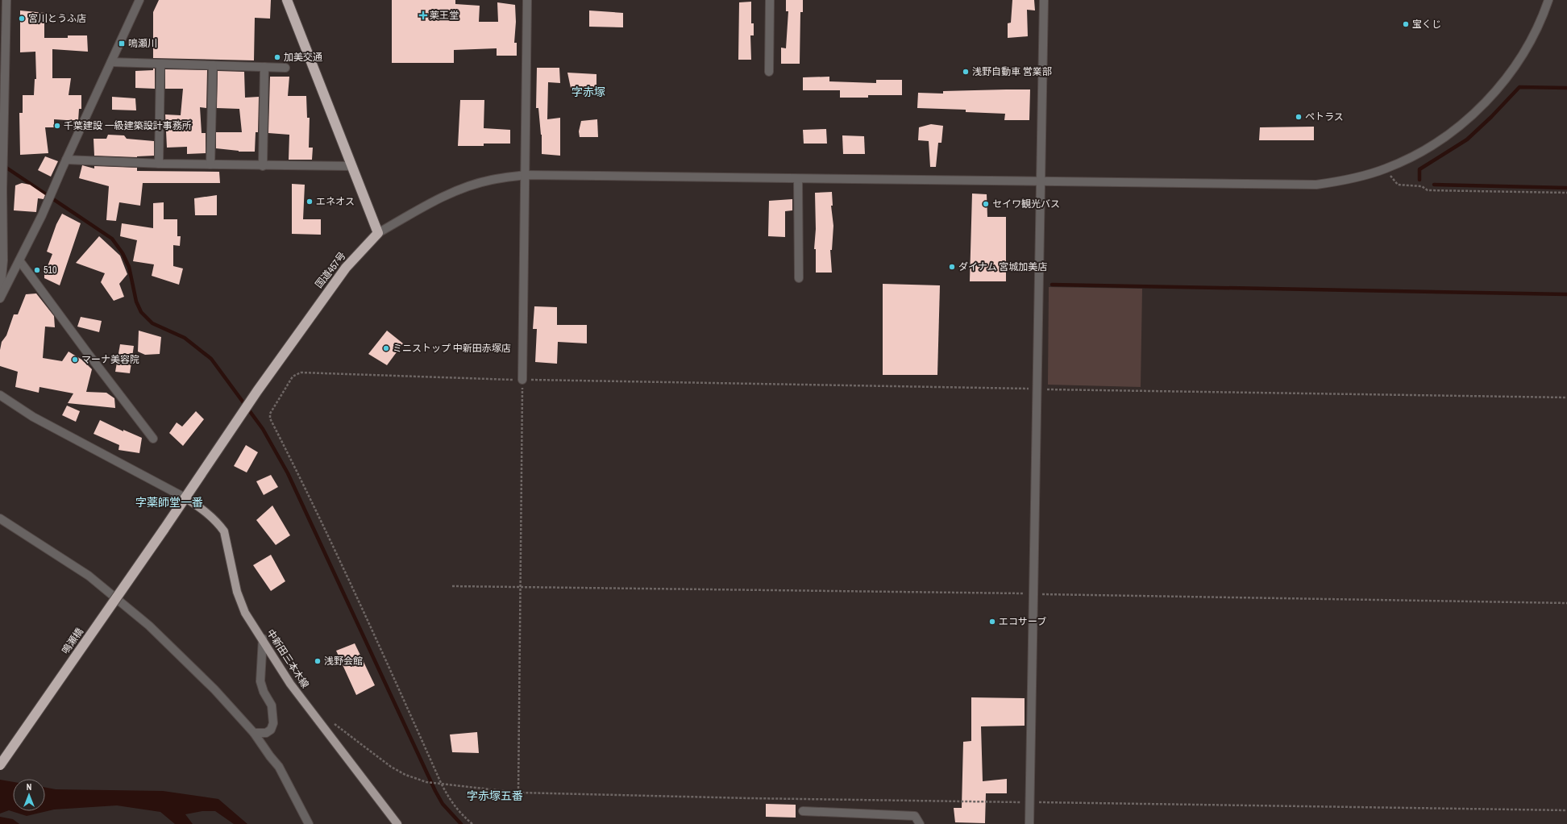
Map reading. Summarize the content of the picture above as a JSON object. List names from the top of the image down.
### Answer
{
  "streets": {
    "highway": ["国道457号", "鳴瀬橋"],
    "main road": ["中新田三本木線"]
  },
  "crossings": [
    ["国道457号", "鳴瀬橋"],
    ["国道457号", "中新田三本木線"]
  ],
  "districts": ["字赤塚", "字薬師堂一番", "字赤塚五番"],
  "places": {
    "health": ["薬王堂"],
    "other": [
      "宮川とうふ店",
      "宝くじ",
      "加美交通",
      "浅野自動車 営業部",
      "ペトラス",
      "千葉建設 一級建築設計事務所",
      "エネオス",
      "セイワ観光バス",
      "ダイナム 宮城加美店",
      "510",
      "ミニストップ 中新田赤塚店",
      "マーナ美容院",
      "エコサーブ",
      "浅野会館"
    ],
    "transit": ["鳴瀬川"]
  },
  "north": "top"
}
